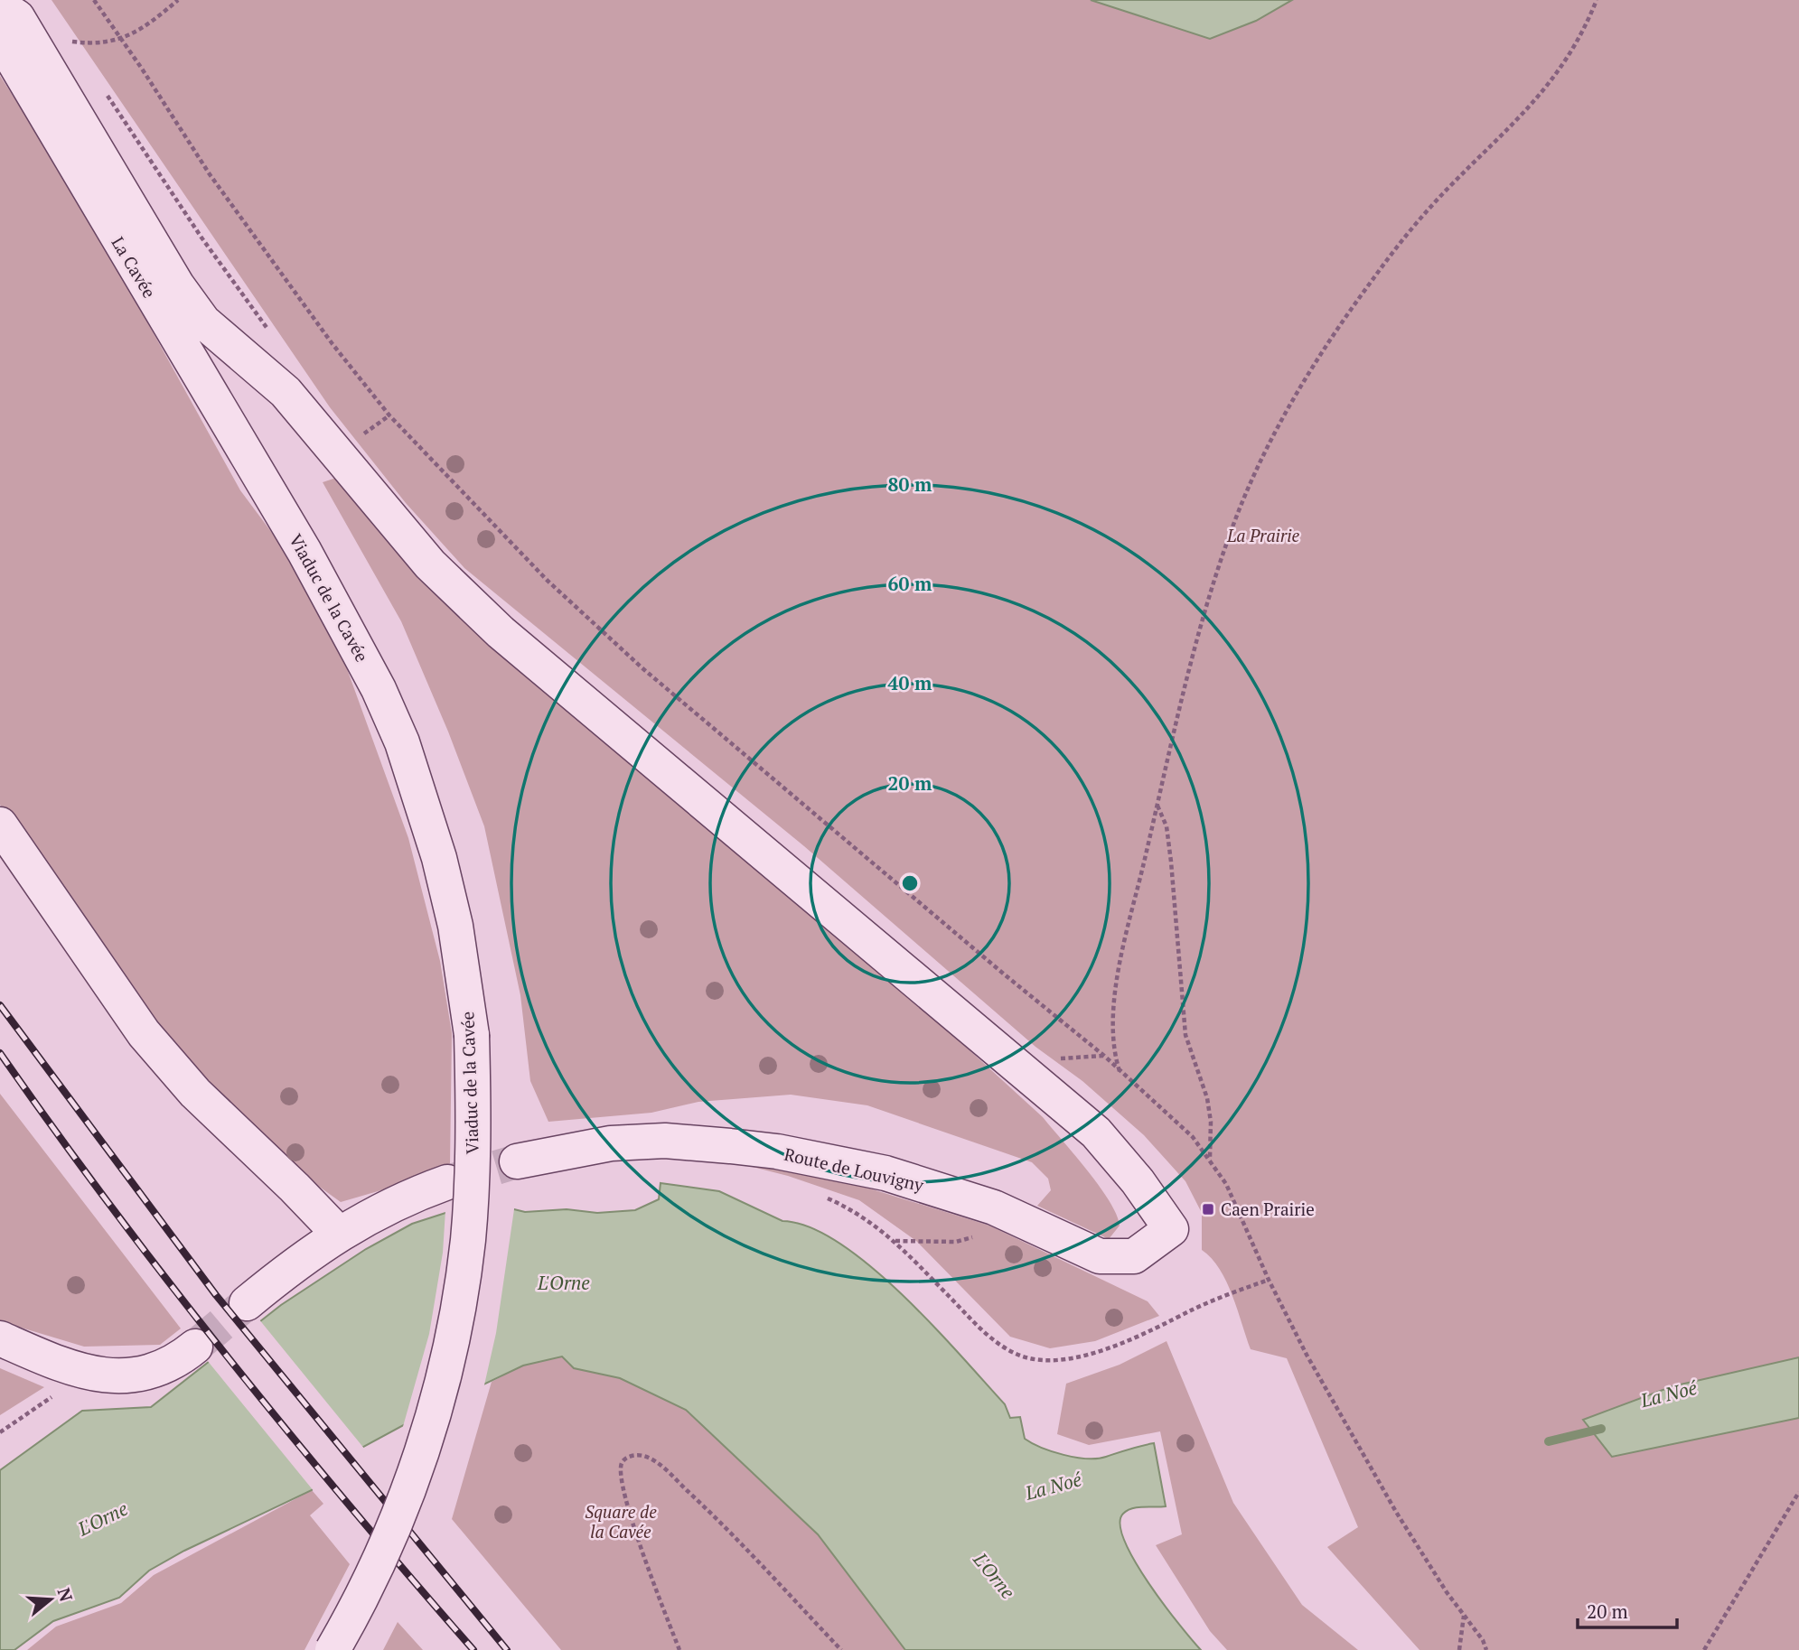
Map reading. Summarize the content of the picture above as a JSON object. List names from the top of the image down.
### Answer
{
  "streets": {
    "main road": ["La Cavée", "Viaduc de la Cavée", "Route de Louvigny"]
  },
  "crossings": [
    ["La Cavée", "Viaduc de la Cavée"]
  ],
  "water": ["L'Orne", "La Noé"],
  "parks": ["La Prairie", "Square de la Cavée"],
  "places": {
    "transit": ["Caen Prairie"]
  },
  "scale_bar": "20 m",
  "north": "right",
  "rings": [
    "80 m",
    "60 m",
    "40 m",
    "20 m"
  ]
}
